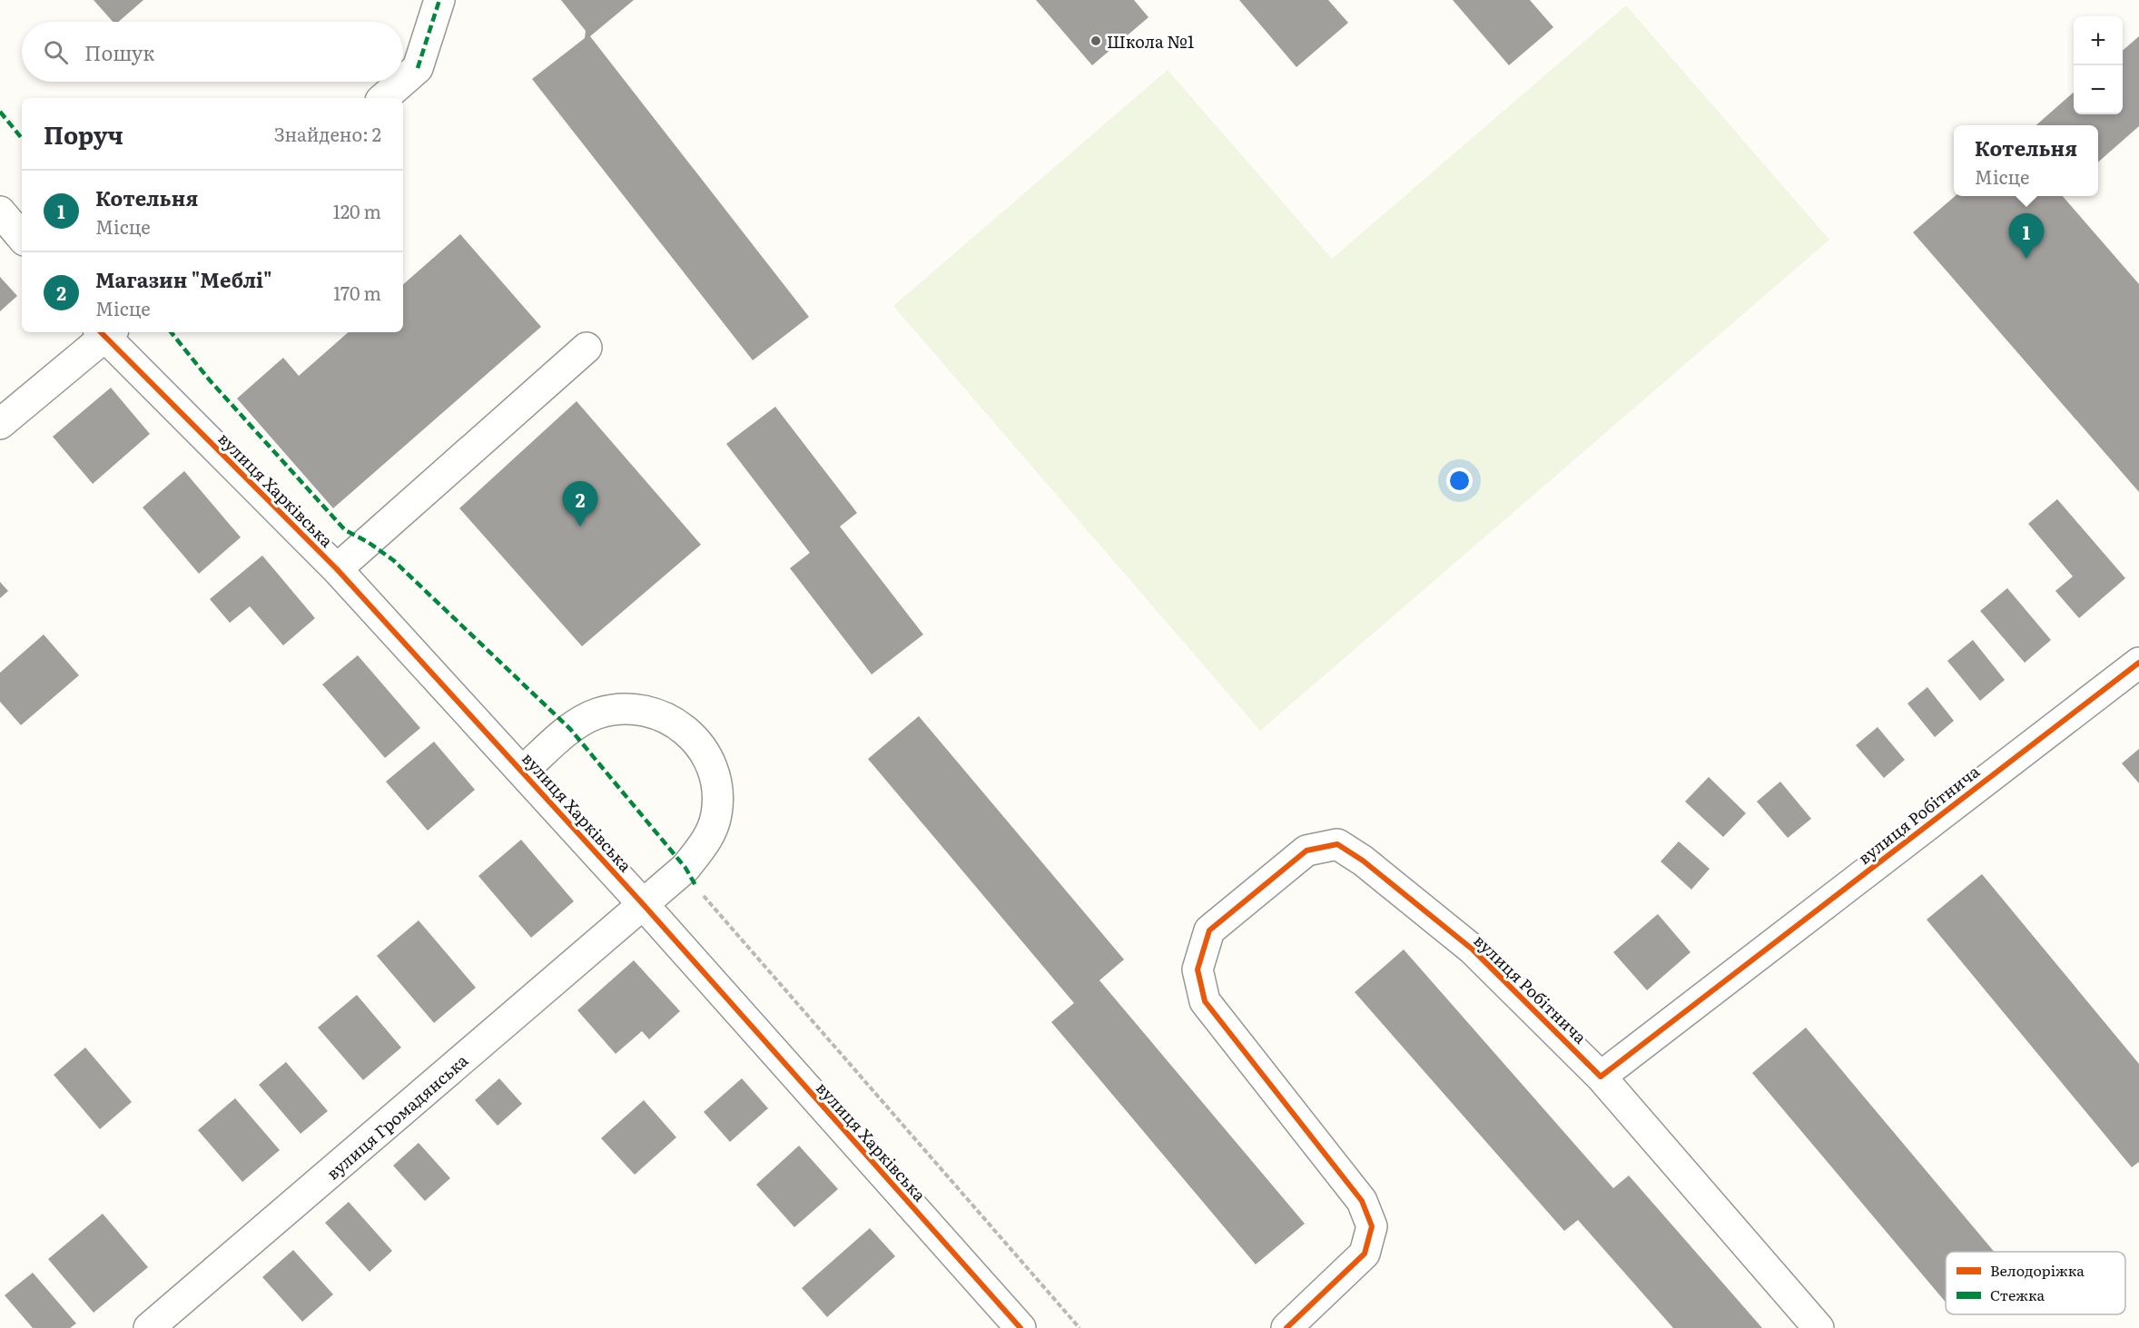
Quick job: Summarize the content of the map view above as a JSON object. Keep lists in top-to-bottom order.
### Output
{
  "streets": {
    "street": ["вулиця Харківська", "вулиця Робітнича", "вулиця Громадянська"]
  },
  "crossings": [
    ["вулиця Харківська", "вулиця Громадянська"]
  ],
  "places": ["Школа №1"],
  "legend": ["Велодоріжка", "Стежка"],
  "page": {
    "map_buttons": ["+", "−"],
    "search": "Пошук",
    "heading": ["Поруч", "Знайдено: 2"],
    "popup": ["Котельня", "Місце"],
    "list": [
      {
        "mark": "1",
        "name": "Котельня",
        "note": "Місце",
        "value": "120 m"
      },
      {
        "mark": "2",
        "name": "Магазин \"Меблі\"",
        "note": "Місце",
        "value": "170 m"
      }
    ],
    "pins": ["1", "2"]
  }
}
